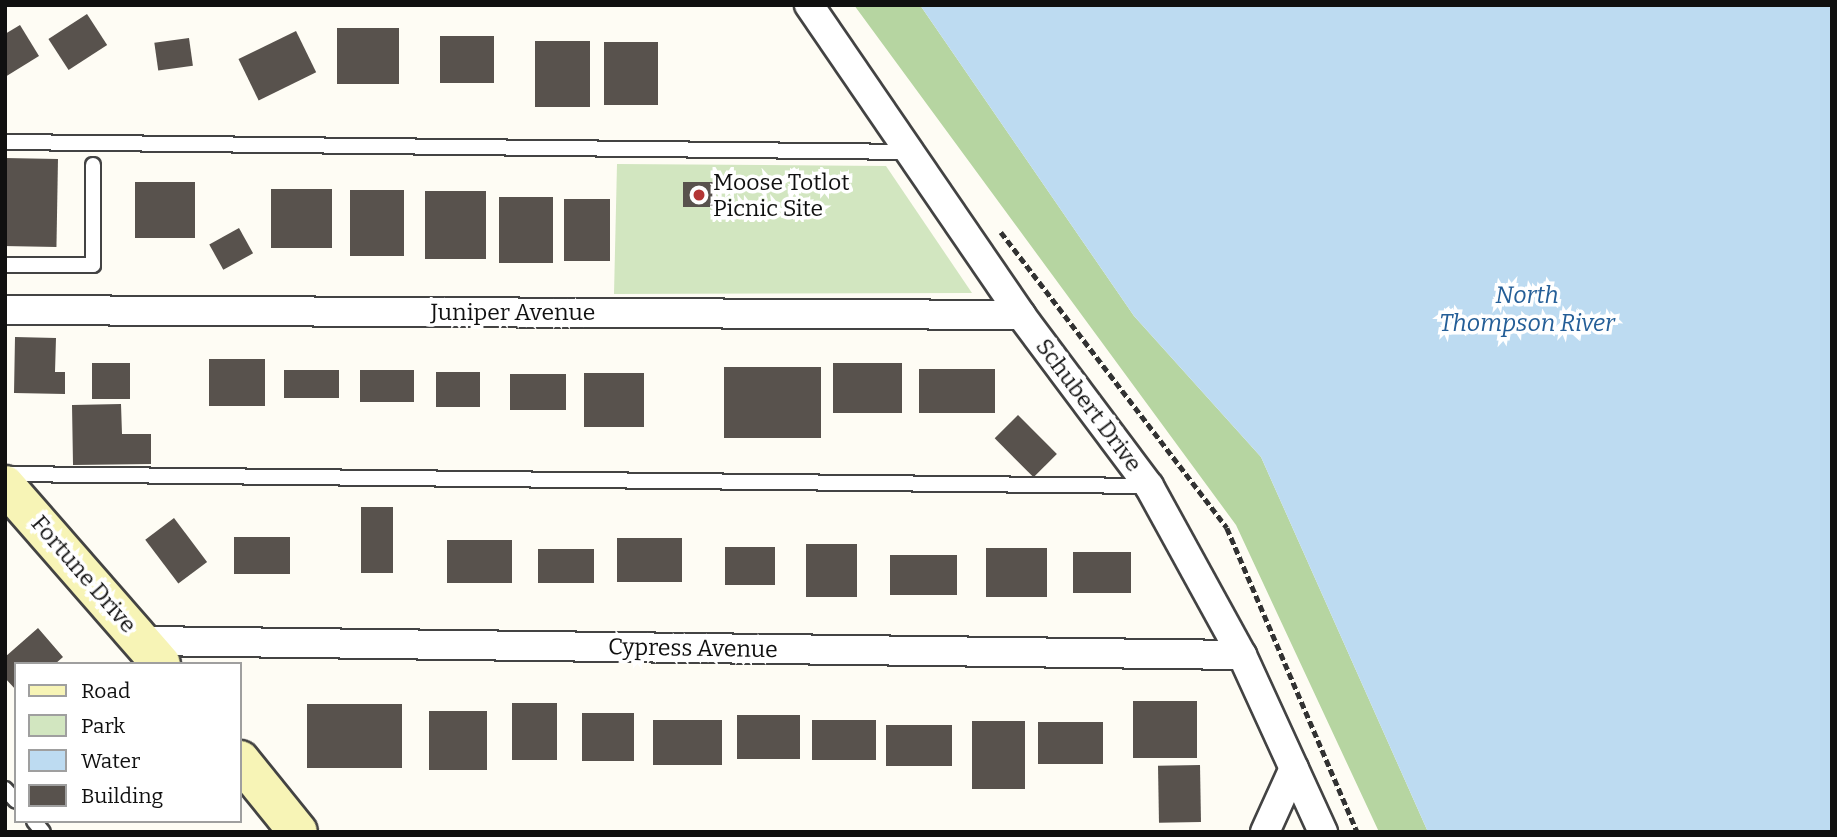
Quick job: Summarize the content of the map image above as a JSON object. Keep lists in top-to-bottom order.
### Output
{
  "streets": {
    "main road": ["Fortune Drive"],
    "street": ["Juniper Avenue", "Schubert Drive", "Cypress Avenue"]
  },
  "crossings": [
    ["Juniper Avenue", "Schubert Drive"],
    ["Schubert Drive", "Cypress Avenue"],
    ["Fortune Drive", "Cypress Avenue"]
  ],
  "water": ["North Thompson River"],
  "places": ["Moose Totlot Picnic Site"],
  "legend": [
    "Road",
    "Park",
    "Water",
    "Building"
  ]
}
